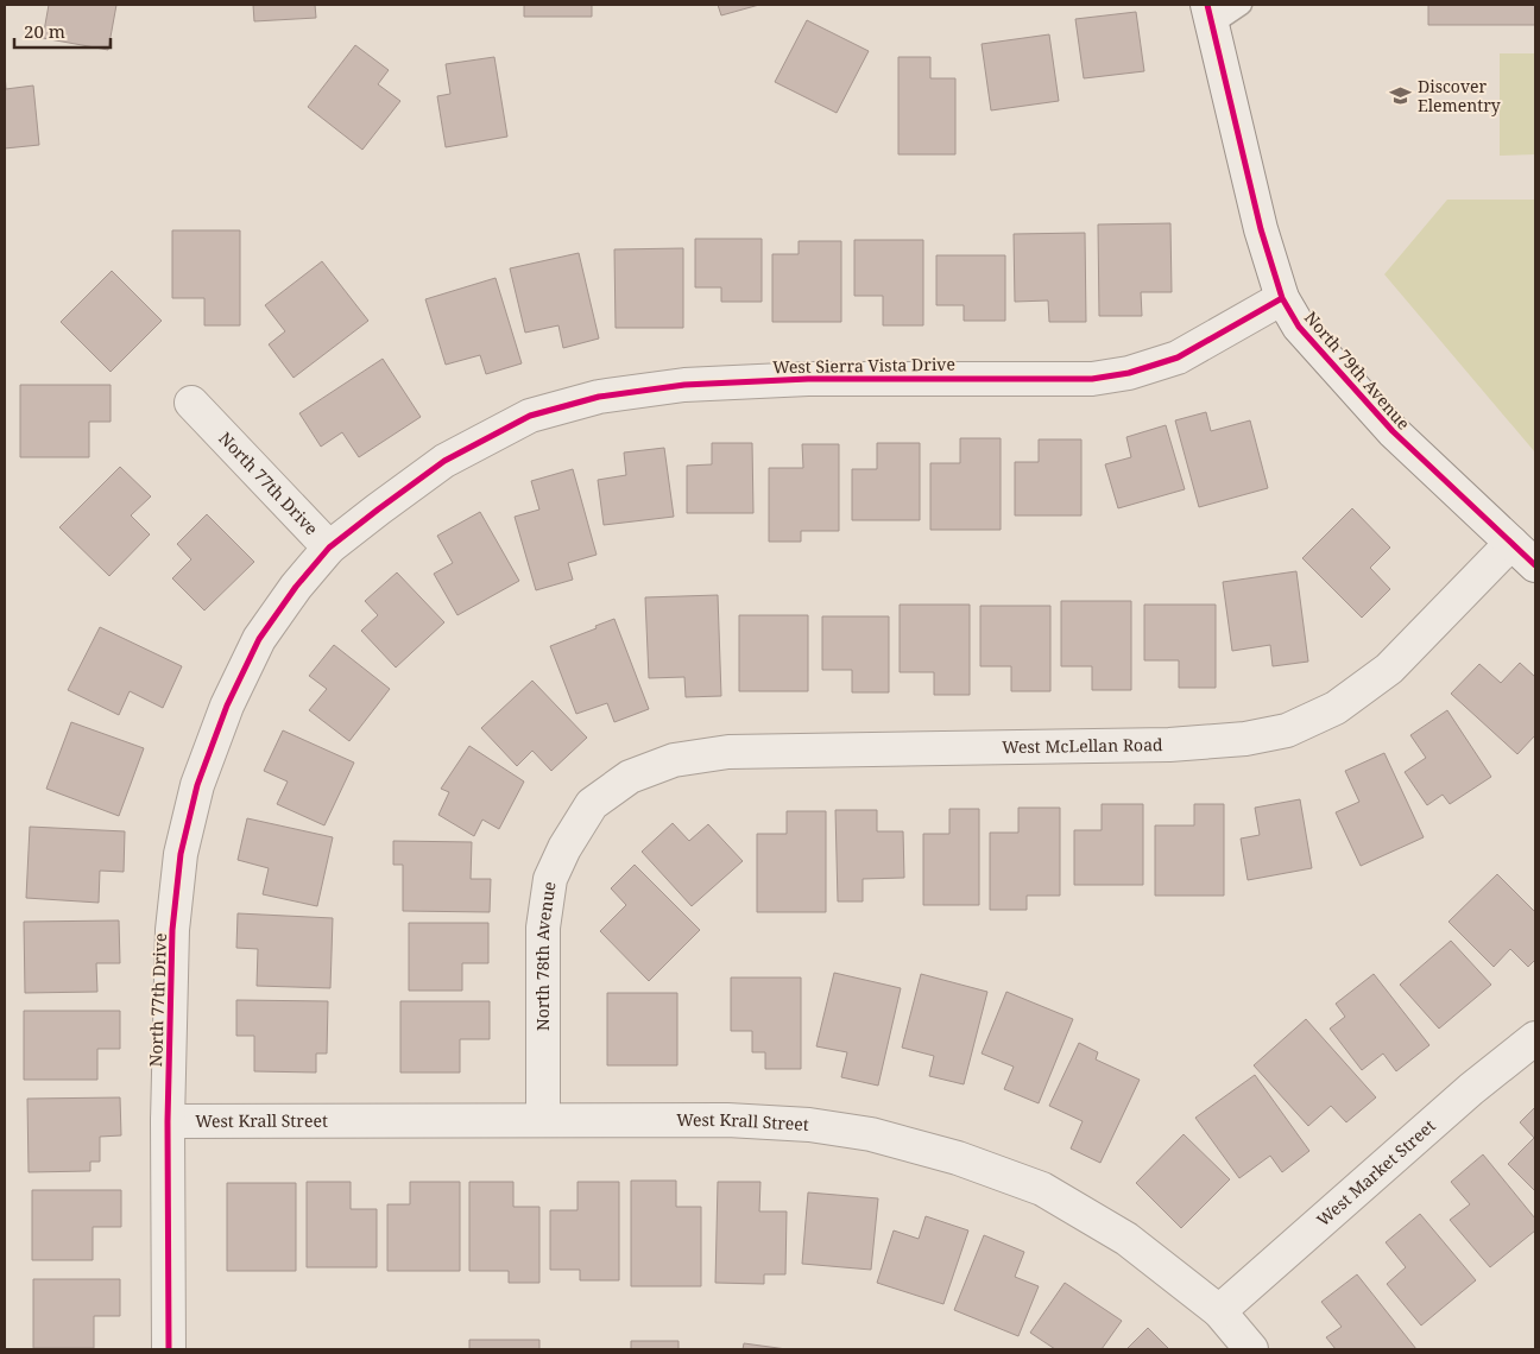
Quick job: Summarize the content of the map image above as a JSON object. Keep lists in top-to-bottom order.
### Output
{
  "streets": {
    "street": [
      "West Sierra Vista Drive",
      "North 79th Avenue",
      "North 77th Drive",
      "West McLellan Road",
      "North 78th Avenue",
      "West Krall Street",
      "West Market Street"
    ]
  },
  "crossings": [
    ["West Sierra Vista Drive", "North 79th Avenue"],
    ["West Sierra Vista Drive", "North 77th Drive"],
    ["North 79th Avenue", "West McLellan Road"],
    ["North 77th Drive", "West Krall Street"],
    ["West McLellan Road", "North 78th Avenue"],
    ["North 78th Avenue", "West Krall Street"],
    ["West Krall Street", "West Market Street"]
  ],
  "places": {
    "school or university": ["Discover Elementry"]
  },
  "scale_bar": "20 m"
}
